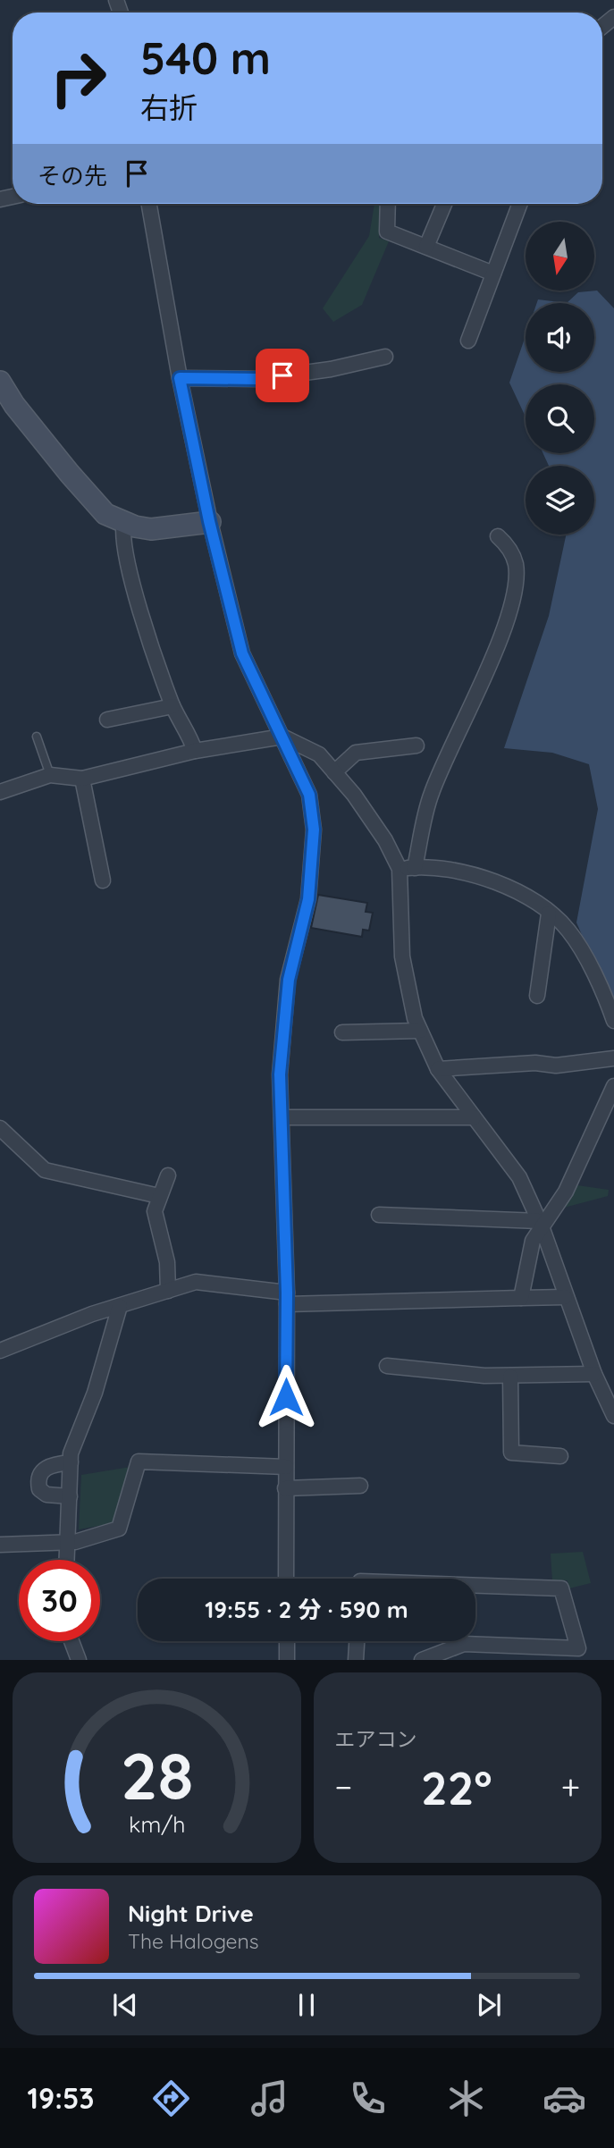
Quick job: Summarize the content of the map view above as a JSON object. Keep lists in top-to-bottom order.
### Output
{
  "north": "bottom",
  "page": {
    "turn": ["540 m", "右折"],
    "then": "その先",
    "limit": "30",
    "trip": "19:55 · 2 分 · 590 m",
    "tile": "エアコン",
    "heat": ["−", "22°", "+"],
    "song": ["Night Drive", "The Halogens"],
    "tabs": "19:53",
    "gauge": ["28", "km/h"]
  }
}
